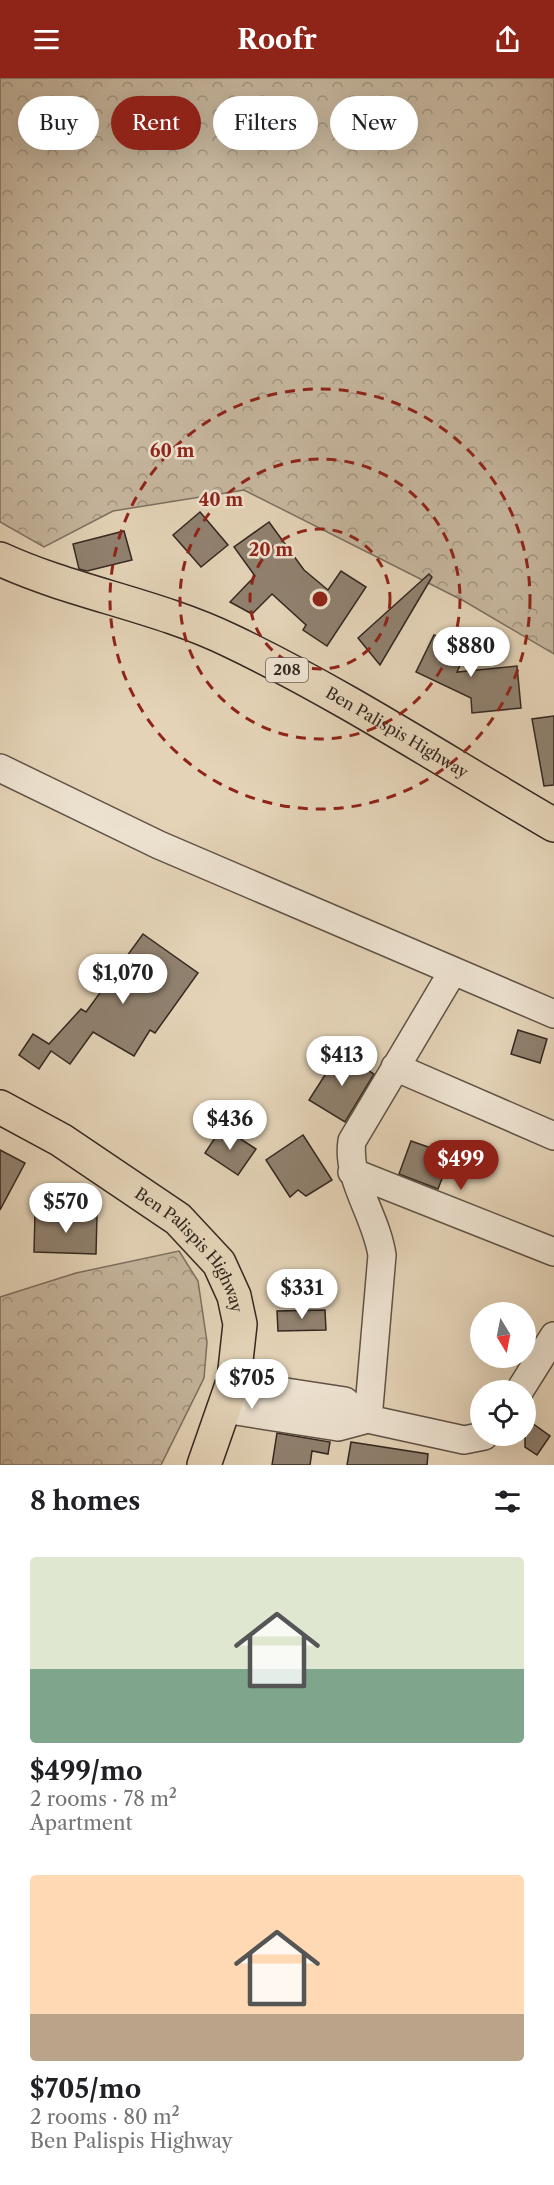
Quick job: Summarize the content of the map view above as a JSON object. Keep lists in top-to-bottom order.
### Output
{
  "streets": {
    "main road": ["208", "Ben Palispis Highway"]
  },
  "north": "bottom",
  "page": {
    "header": "Roofr",
    "chip": [
      "Buy",
      "Rent",
      "Filters",
      "New"
    ],
    "price": [
      "$880",
      "$1,070",
      "$413",
      "$436",
      "$499",
      "$570",
      "$331",
      "$705"
    ],
    "heading": "8 homes",
    "list": [
      {
        "name": "$499/mo",
        "note": "2 rooms · 78 m² · Apartment"
      },
      {
        "name": "$705/mo",
        "note": "2 rooms · 80 m² · Ben Palispis Highway"
      }
    ]
  },
  "rings": ["60 m", "40 m", "20 m"]
}
